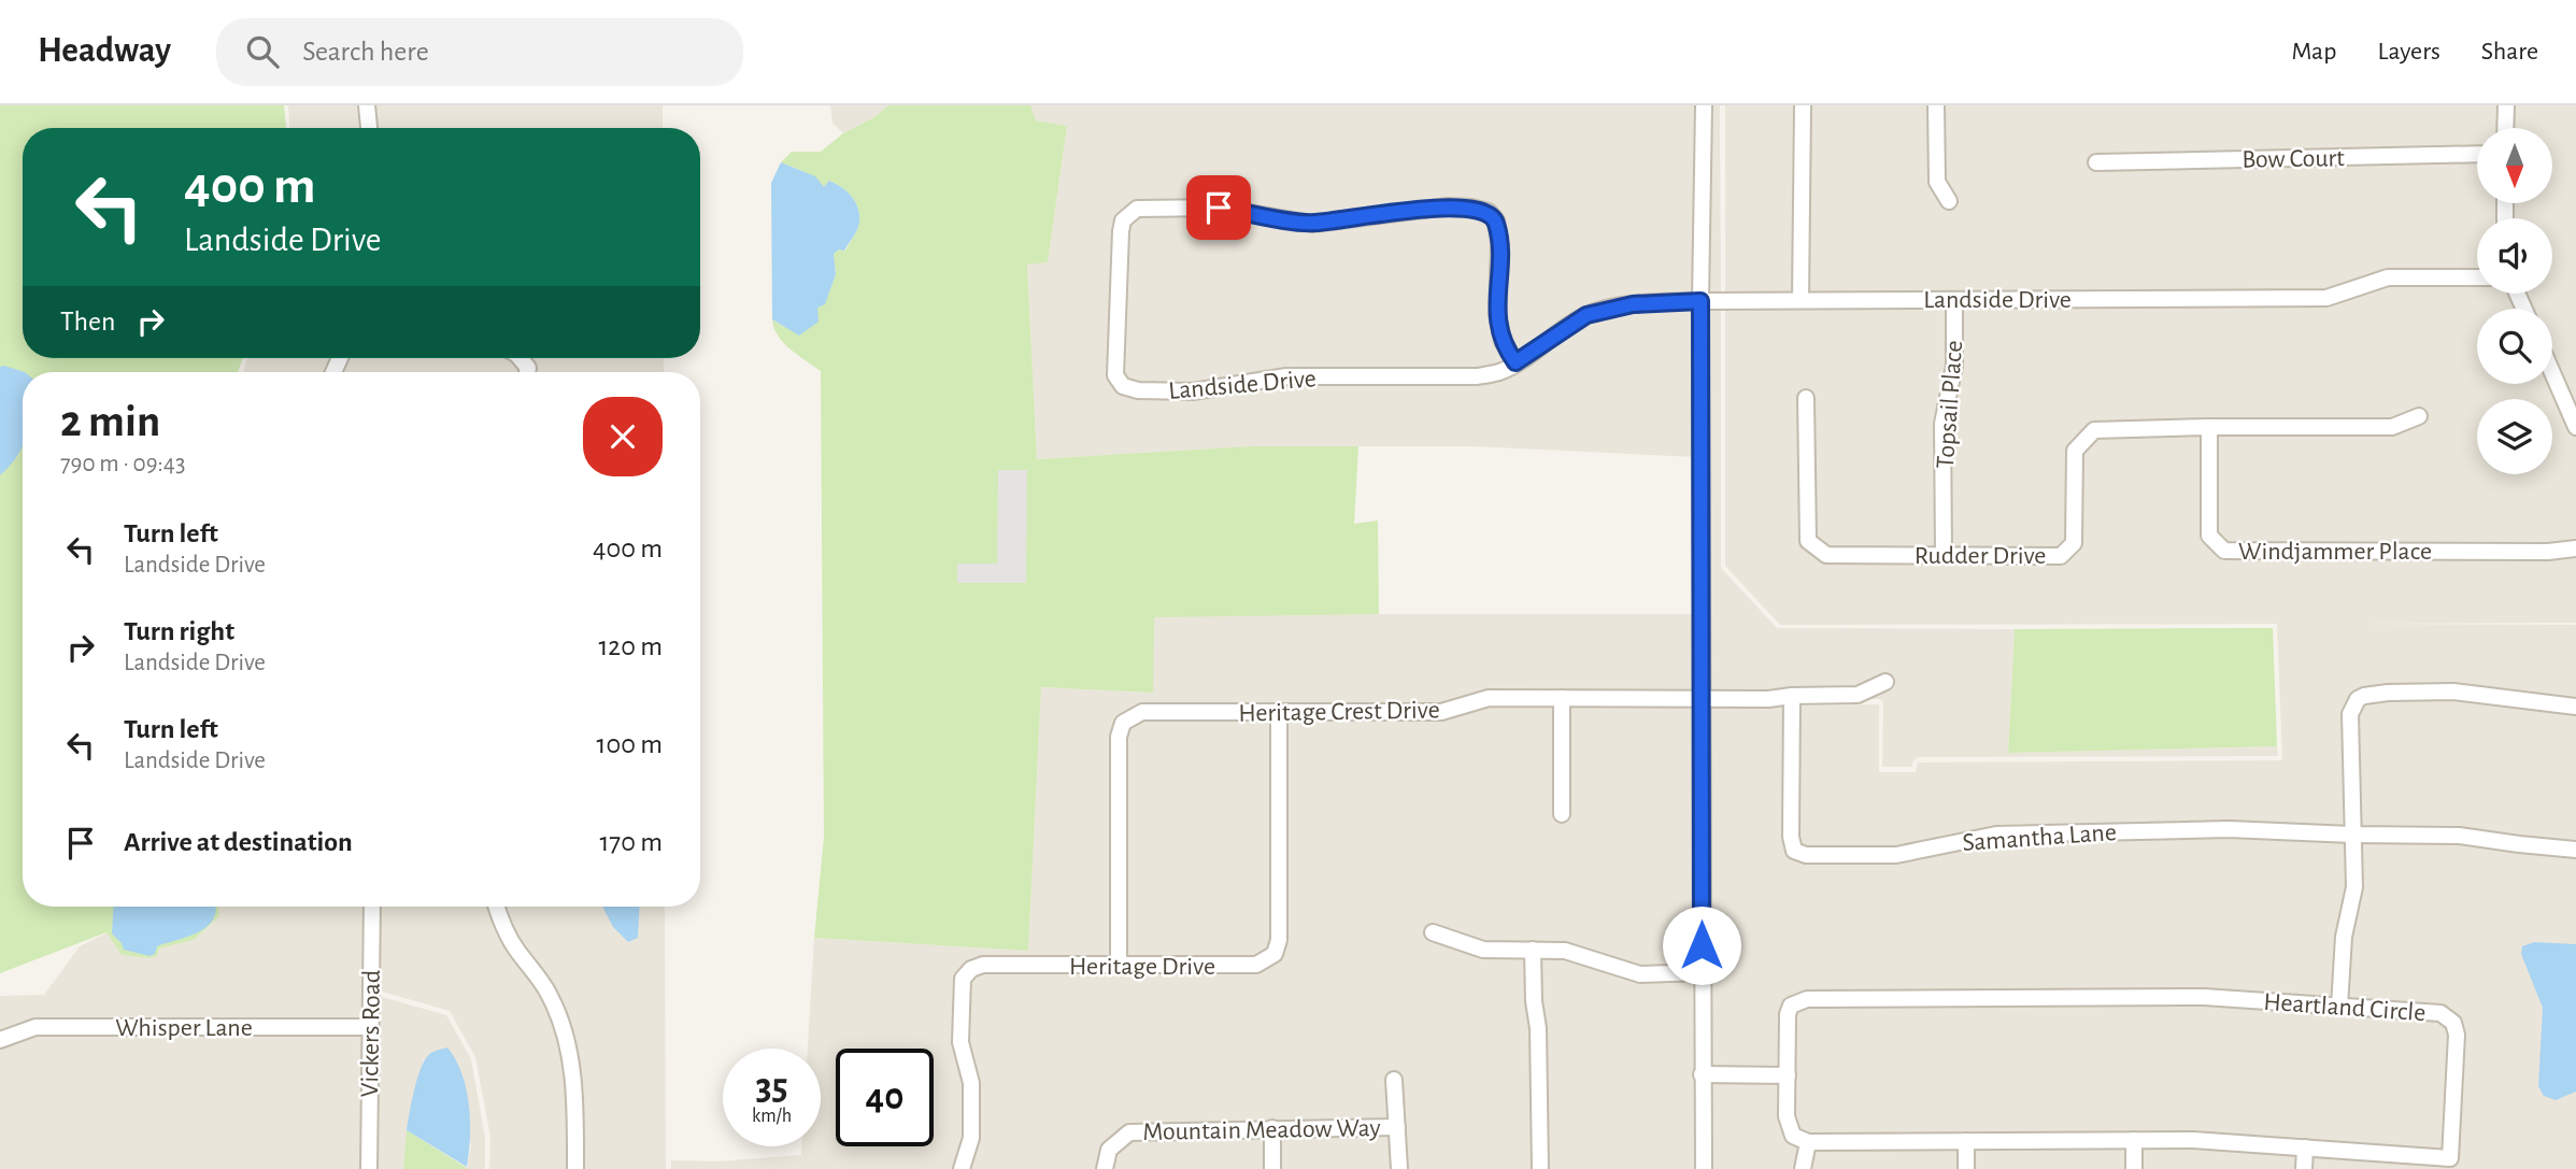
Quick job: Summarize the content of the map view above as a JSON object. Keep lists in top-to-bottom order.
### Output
{
  "streets": {
    "street": [
      "Bow Court",
      "Landside Drive",
      "Topsail Place",
      "Windjammer Place",
      "Rudder Drive",
      "Heritage Crest Drive",
      "Samantha Lane",
      "Heritage Drive",
      "Heartland Circle",
      "Whisper Lane",
      "Vickers Road",
      "Mountain Meadow Way"
    ]
  },
  "crossings": [
    ["Landside Drive", "Topsail Place"],
    ["Topsail Place", "Rudder Drive"],
    ["Windjammer Place", "Rudder Drive"],
    ["Heritage Crest Drive", "Samantha Lane"],
    ["Heritage Crest Drive", "Heritage Drive"],
    ["Whisper Lane", "Vickers Road"]
  ],
  "north": "bottom",
  "page": {
    "header": "Headway",
    "search": "Search here",
    "nav": ["Map", "Layers", "Share"],
    "turn": ["400 m", "Landside Drive"],
    "then": "Then",
    "heading": ["2 min", "790 m · 09:43"],
    "list": [
      {
        "name": "Turn left",
        "note": "Landside Drive",
        "value": "400 m"
      },
      {
        "name": "Turn right",
        "note": "Landside Drive",
        "value": "120 m"
      },
      {
        "name": "Turn left",
        "note": "Landside Drive",
        "value": "100 m"
      },
      {
        "name": "Arrive at destination",
        "value": "170 m"
      }
    ],
    "speed": "35 km/h",
    "limit": "40"
  }
}
